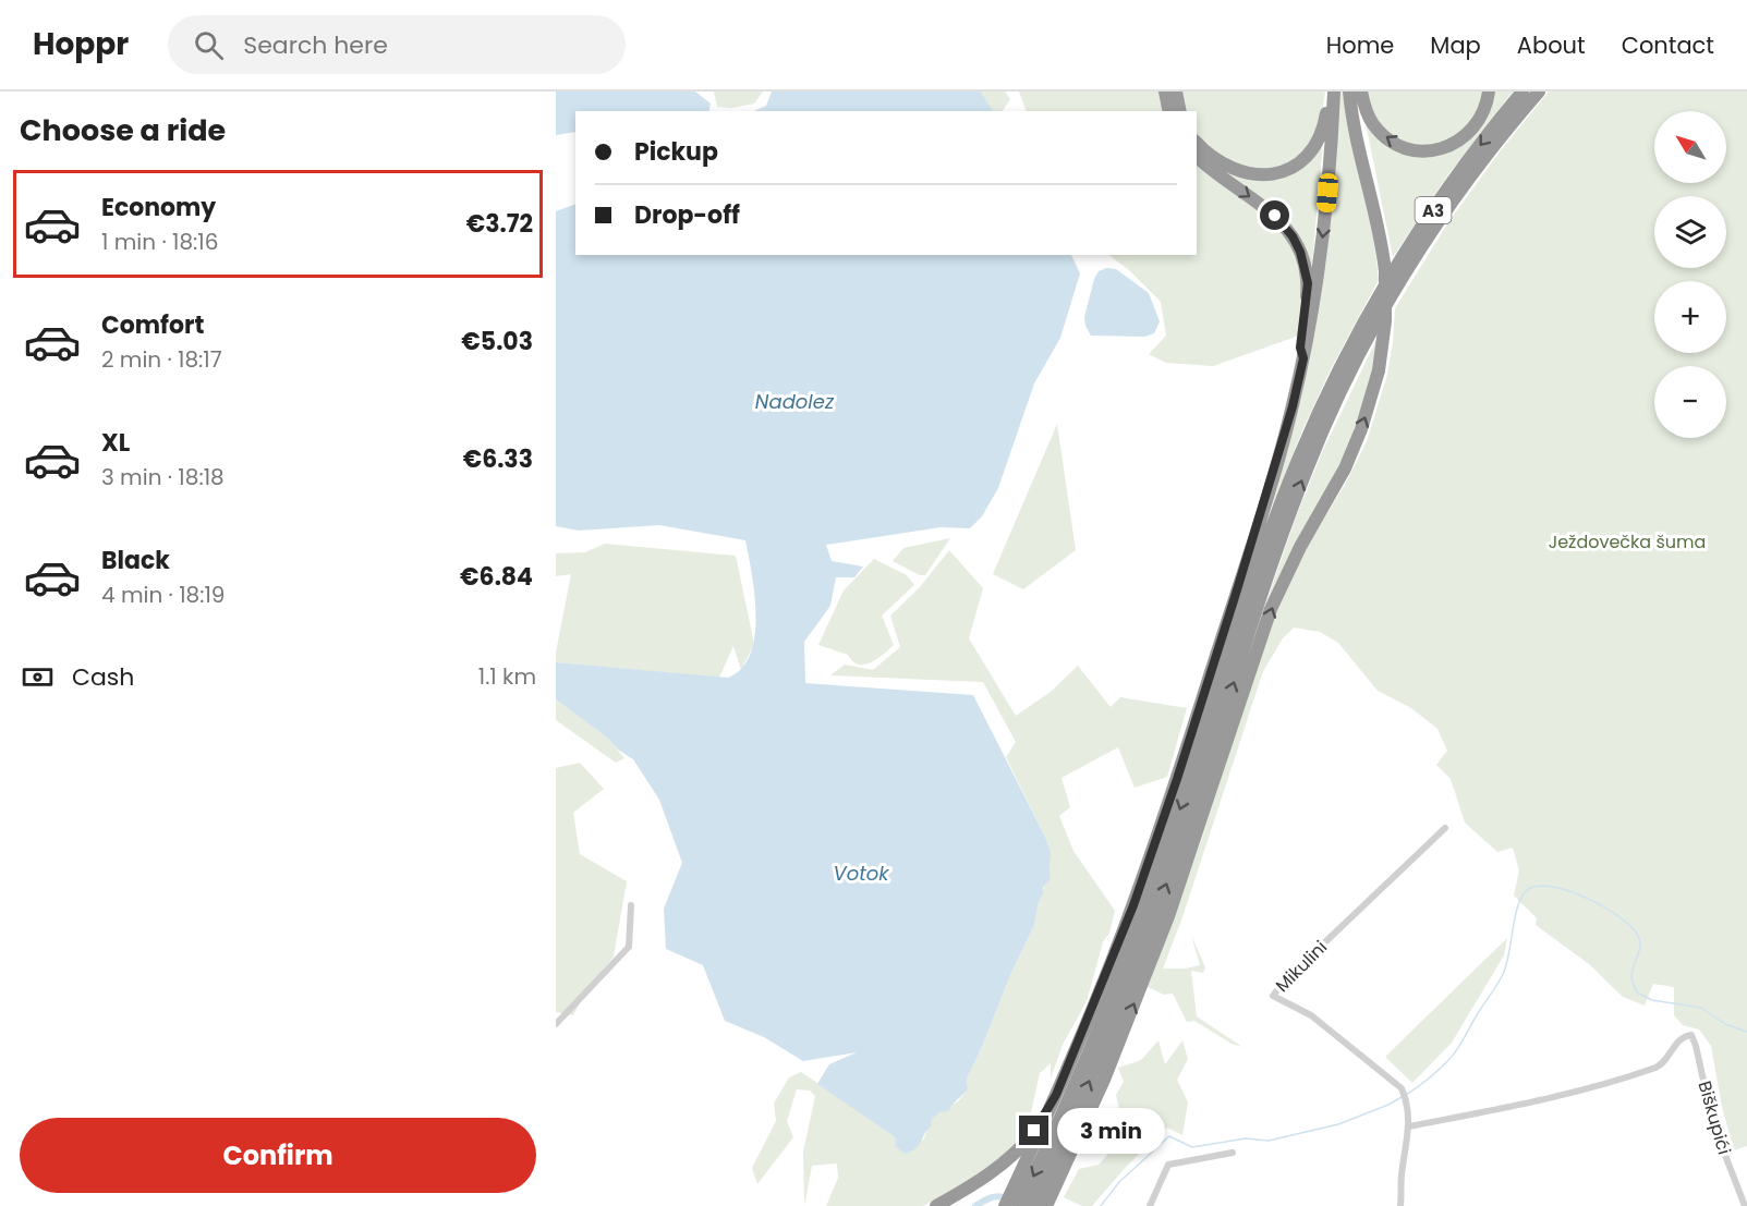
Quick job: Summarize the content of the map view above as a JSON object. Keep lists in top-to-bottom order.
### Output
{
  "streets": {
    "highway": ["A3"],
    "street": ["Mikulini", "Biškupići"]
  },
  "crossings": [
    ["Mikulini", "Biškupići"]
  ],
  "water": ["Nadolez", "Votok"],
  "parks": ["Ježdovečka šuma"],
  "north": "top left",
  "page": {
    "header": "Hoppr",
    "search": "Search here",
    "nav": [
      "Home",
      "Map",
      "About",
      "Contact"
    ],
    "heading": "Choose a ride",
    "map_buttons": ["+", "−"],
    "banner": ["Pickup", "Drop-off"],
    "list": [
      {
        "name": "Economy",
        "note": "1 min · 18:16",
        "value": "€3.72"
      },
      {
        "name": "Comfort",
        "note": "2 min · 18:17",
        "value": "€5.03"
      },
      {
        "name": "XL",
        "note": "3 min · 18:18",
        "value": "€6.33"
      },
      {
        "name": "Black",
        "note": "4 min · 18:19",
        "value": "€6.84"
      }
    ],
    "pay": ["Cash", "1.1 km"],
    "buttons": "Confirm",
    "bubble": "3 min"
  }
}
